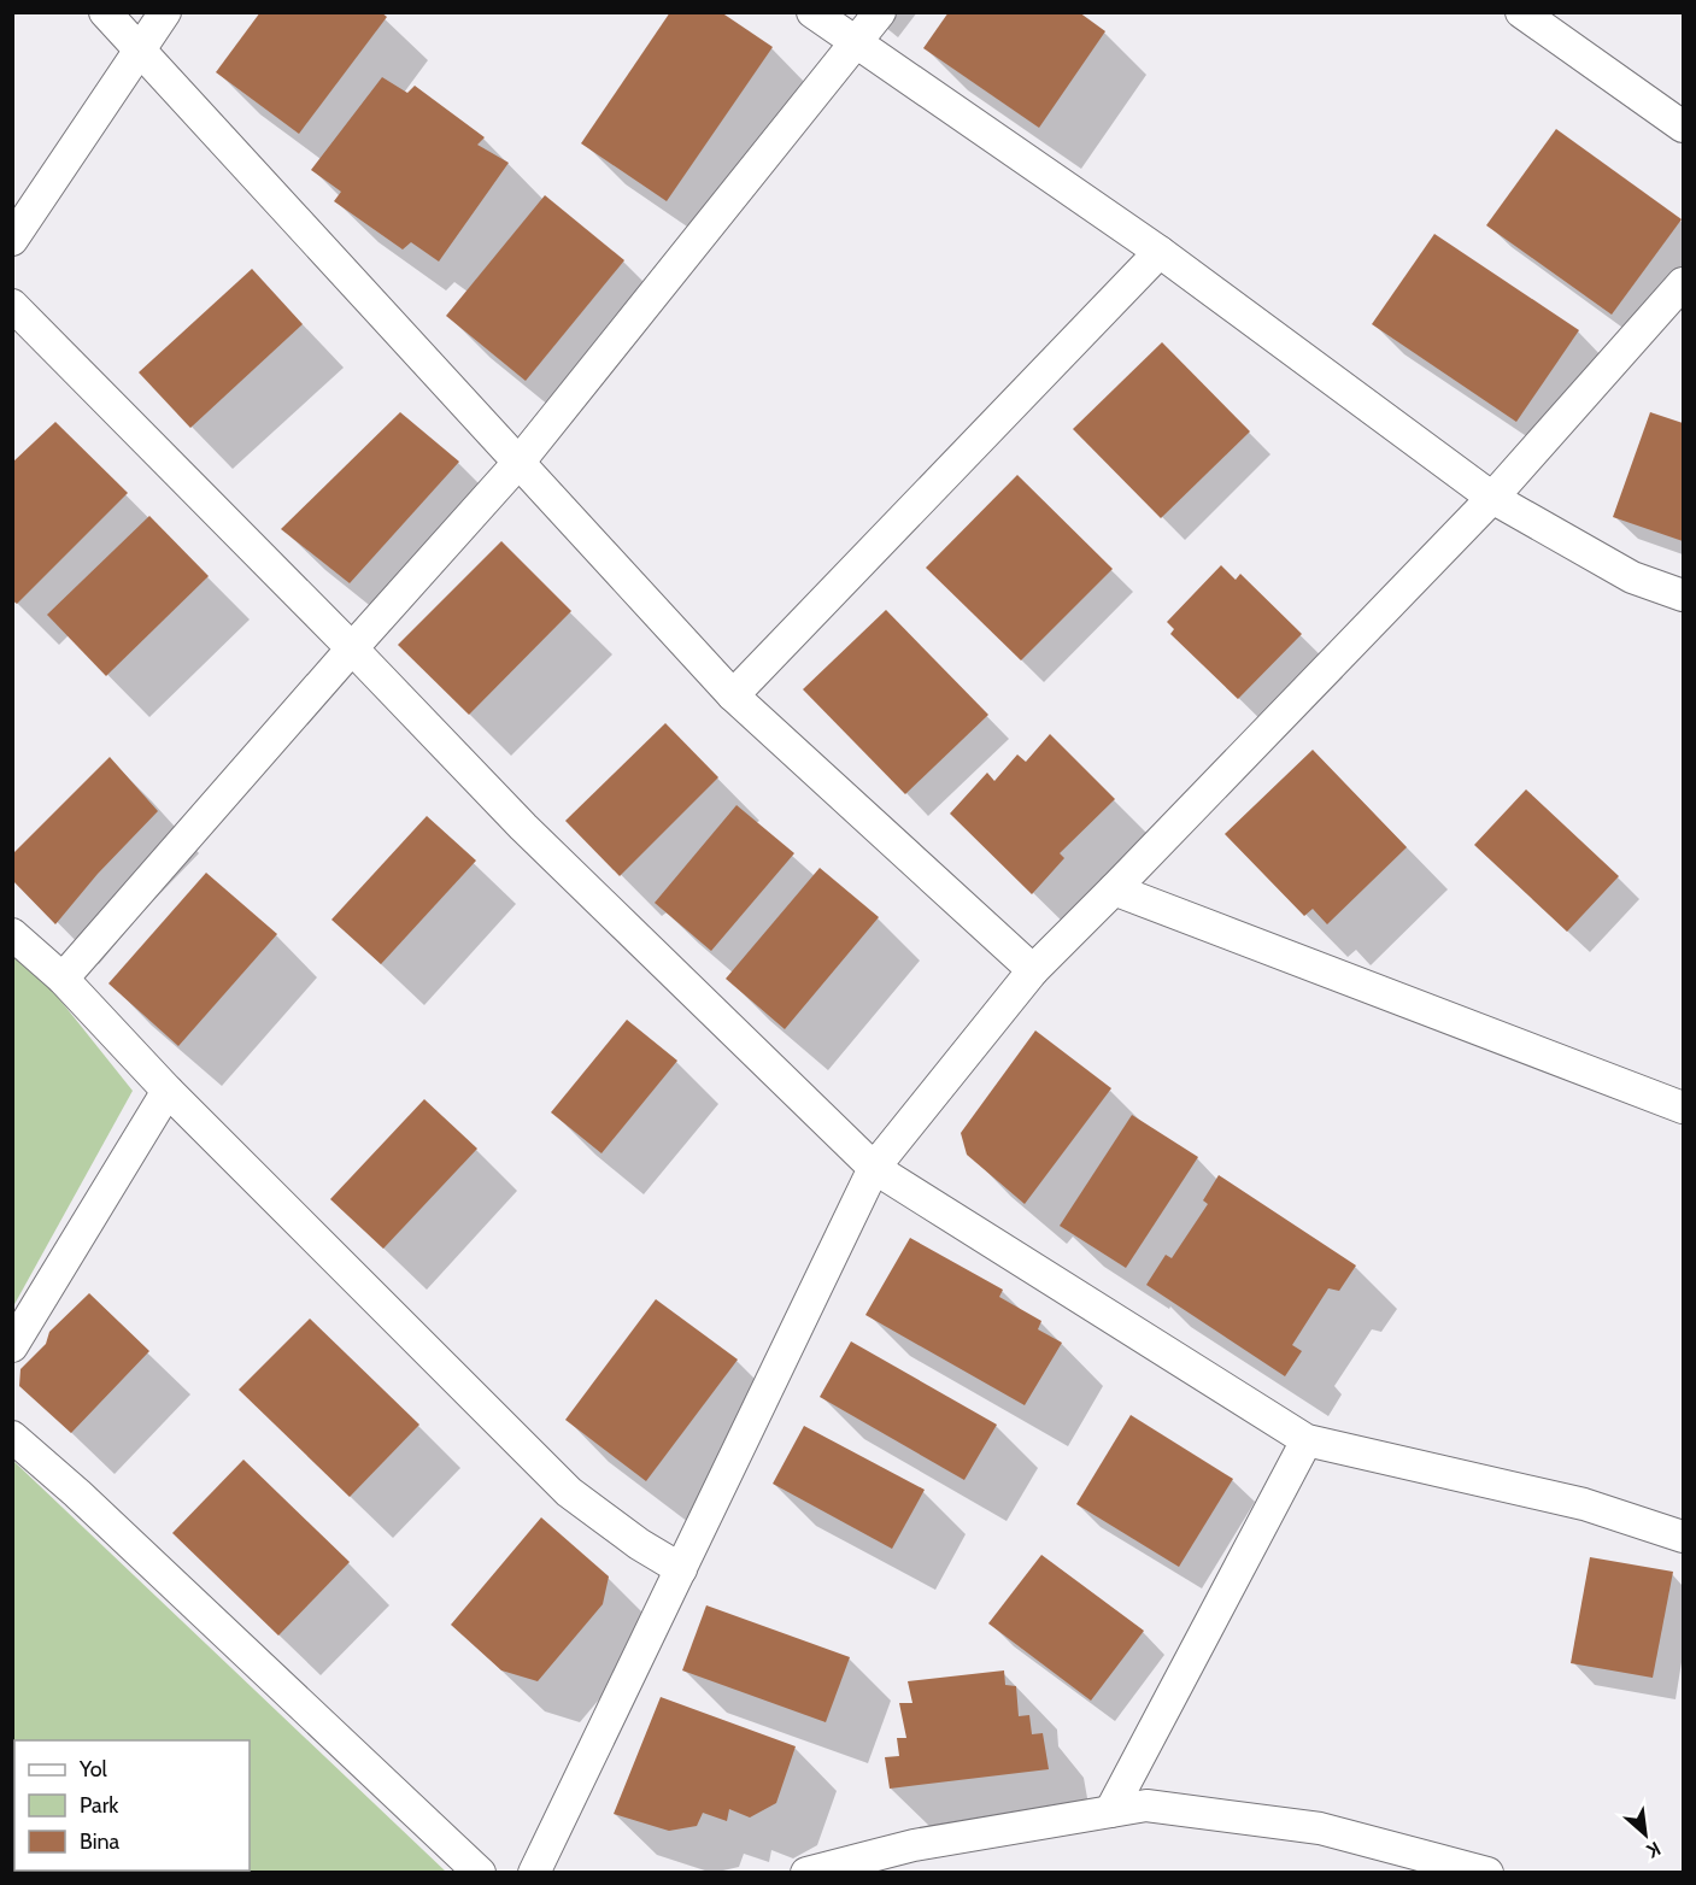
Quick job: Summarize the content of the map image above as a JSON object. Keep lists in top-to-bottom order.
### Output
{
  "legend": ["Yol", "Park", "Bina"],
  "north": "bottom right"
}
